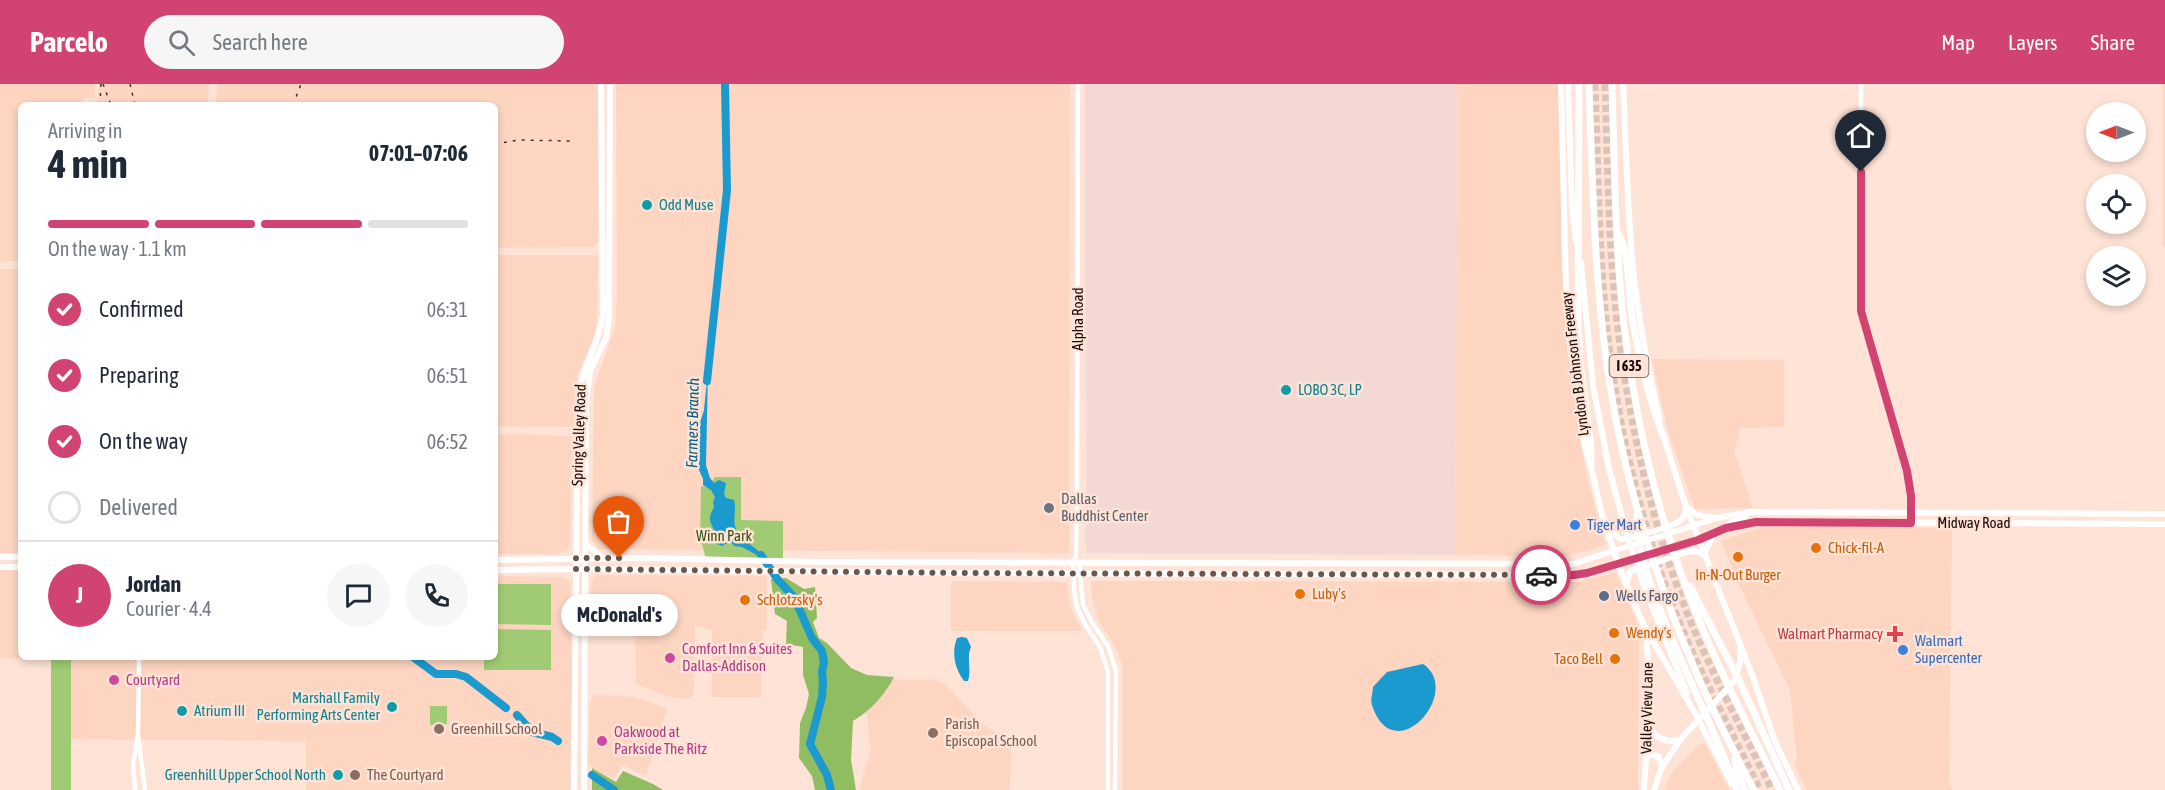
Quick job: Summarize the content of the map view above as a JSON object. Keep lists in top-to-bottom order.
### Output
{
  "streets": {
    "highway": ["Lyndon B Johnson Freeway", "I 635"],
    "main road": ["Spring Valley Road", "Midway Road", "Valley View Lane"],
    "street": ["Alpha Road"]
  },
  "crossings": [
    ["Alpha Road", "Midway Road"],
    ["Lyndon B Johnson Freeway", "Midway Road"],
    ["Lyndon B Johnson Freeway", "Valley View Lane"],
    ["Spring Valley Road", "Midway Road"]
  ],
  "water": ["Farmers Branch"],
  "parks": ["Winn Park"],
  "places": {
    "other": [
      "Odd Muse",
      "LOBO 3C, LP",
      "Dallas Buddhist Center",
      "Tiger Mart",
      "Chick-fil-A",
      "In-N-Out Burger",
      "McDonald's",
      "Luby's",
      "Wells Fargo",
      "Schlotzsky's",
      "Wendy's",
      "Walmart Supercenter",
      "Comfort Inn & Suites Dallas-Addison",
      "Taco Bell",
      "Courtyard",
      "Marshall Family Performing Arts Center",
      "Atrium III",
      "Greenhill School",
      "Parish Episcopal School",
      "Oakwood at Parkside The Ritz",
      "Greenhill Upper School North",
      "The Courtyard"
    ],
    "health": ["Walmart Pharmacy"]
  },
  "north": "left",
  "page": {
    "header": "Parcelo",
    "search": "Search here",
    "nav": ["Map", "Layers", "Share"],
    "heading": ["4 min", "Arriving in", "07:01–07:06"],
    "panel": ["Jordan", "Courier · 4.4"],
    "bar": "On the way · 1.1 km",
    "list": [
      ["Confirmed", "06:31"],
      ["Preparing", "06:51"],
      ["On the way", "06:52"],
      "Delivered"
    ],
    "round": "J",
    "bubble": "McDonald's"
  }
}
